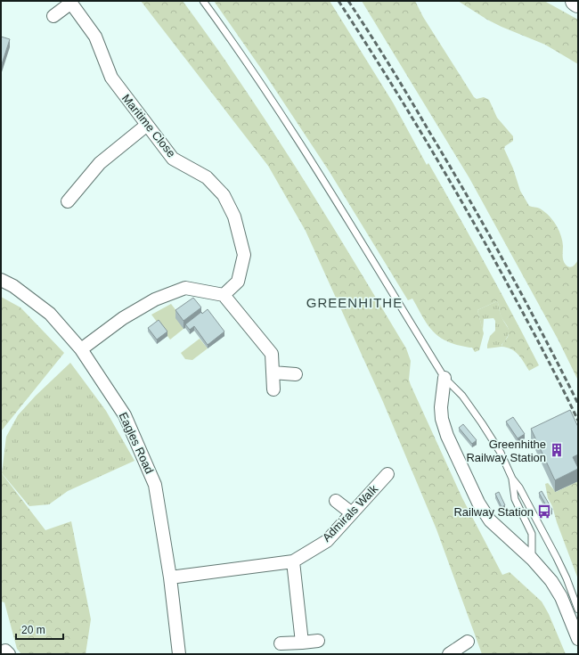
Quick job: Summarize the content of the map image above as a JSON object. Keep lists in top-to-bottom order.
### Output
{
  "streets": {
    "street": ["Maritime Close", "Eagles Road", "Admirals Walk"]
  },
  "crossings": [
    ["Eagles Road", "Admirals Walk"]
  ],
  "districts": ["GREENHITHE"],
  "places": {
    "building": ["Greenhithe Railway Station"],
    "bus stop": ["Railway Station"]
  },
  "scale_bar": "20 m"
}
